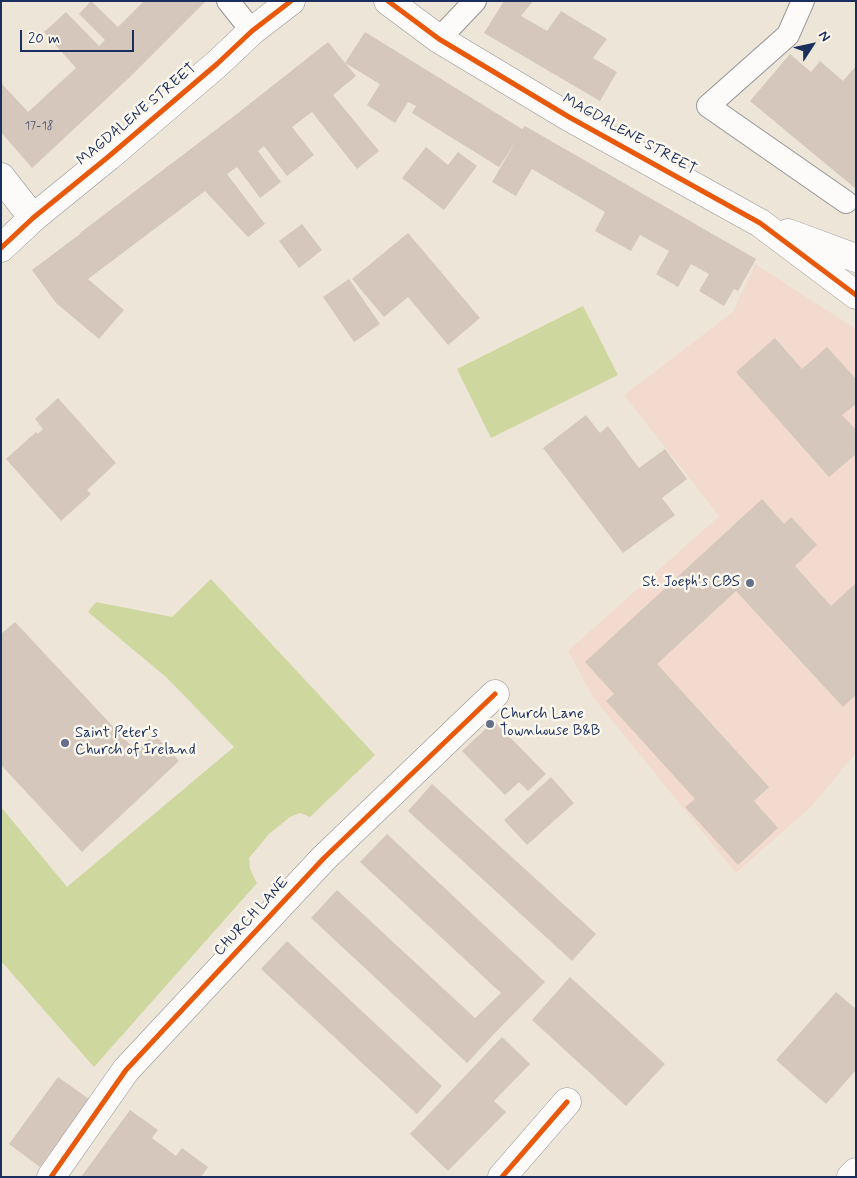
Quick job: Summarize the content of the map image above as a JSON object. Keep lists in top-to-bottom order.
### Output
{
  "streets": {
    "street": ["MAGDALENE STREET", "CHURCH LANE"]
  },
  "places": ["St. Joeph's CBS", "Church Lane Townhouse B&B", "Saint Peter's Church of Ireland"],
  "house_numbers": ["17-18"],
  "scale_bar": "20 m",
  "north": "top right"
}
